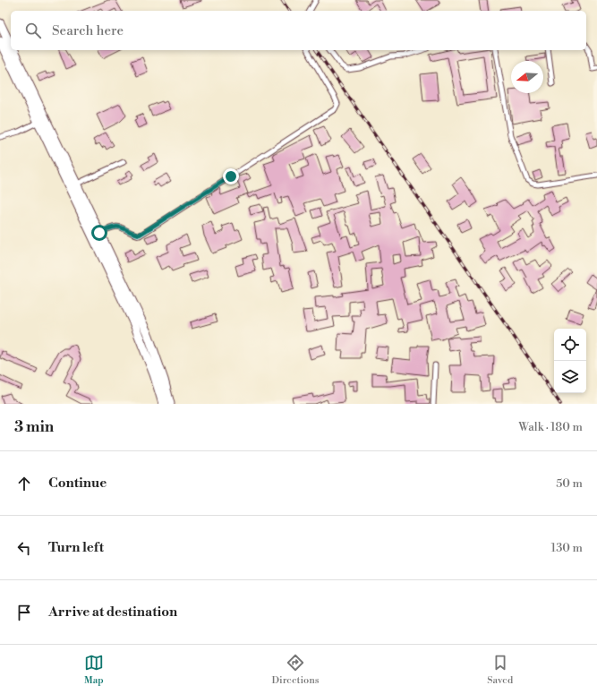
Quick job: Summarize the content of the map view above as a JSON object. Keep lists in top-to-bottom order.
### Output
{
  "north": "left",
  "page": {
    "search": "Search here",
    "heading": ["3 min", "Walk · 180 m"],
    "list": [
      ["Continue", "50 m"],
      ["Turn left", "130 m"],
      "Arrive at destination"
    ],
    "nav": ["Map", "Directions", "Saved"]
  }
}
